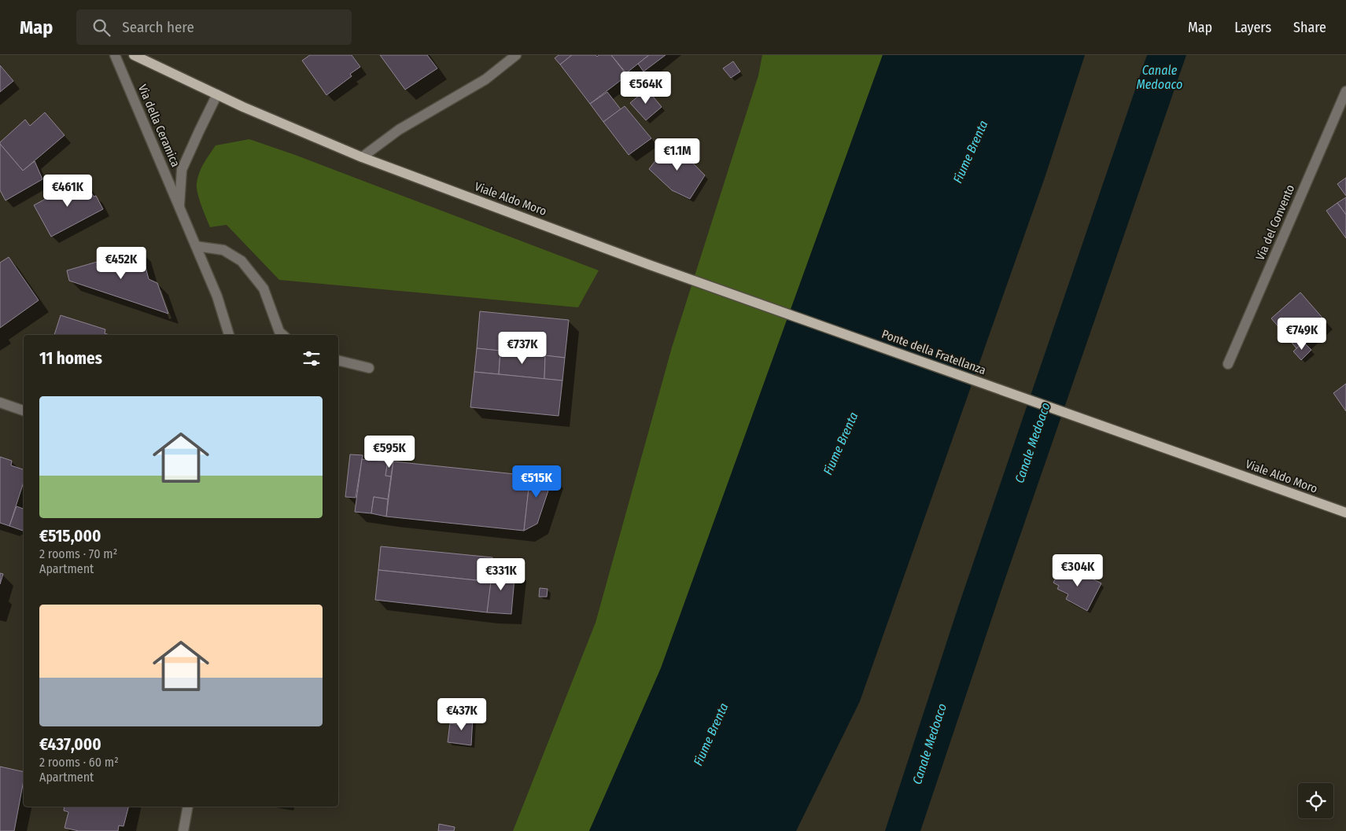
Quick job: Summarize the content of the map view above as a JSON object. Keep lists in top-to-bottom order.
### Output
{
  "streets": {
    "main road": ["Viale Aldo Moro", "Ponte della Fratellanza"],
    "street": ["Via della Ceramica", "Via del Convento"]
  },
  "crossings": [
    ["Via della Ceramica", "Viale Aldo Moro"],
    ["Viale Aldo Moro", "Ponte della Fratellanza"]
  ],
  "water": ["Canale Medoaco", "Fiume Brenta"],
  "page": {
    "header": "Map",
    "search": "Search here",
    "nav": ["Map", "Layers", "Share"],
    "price": [
      "€564K",
      "€1.1M",
      "€461K",
      "€452K",
      "€749K",
      "€737K",
      "€595K",
      "€515K",
      "€304K",
      "€331K",
      "€437K"
    ],
    "heading": "11 homes",
    "list": [
      {
        "name": "€515,000",
        "note": "2 rooms · 70 m² · Apartment"
      },
      {
        "name": "€437,000",
        "note": "2 rooms · 60 m² · Apartment"
      }
    ]
  }
}
